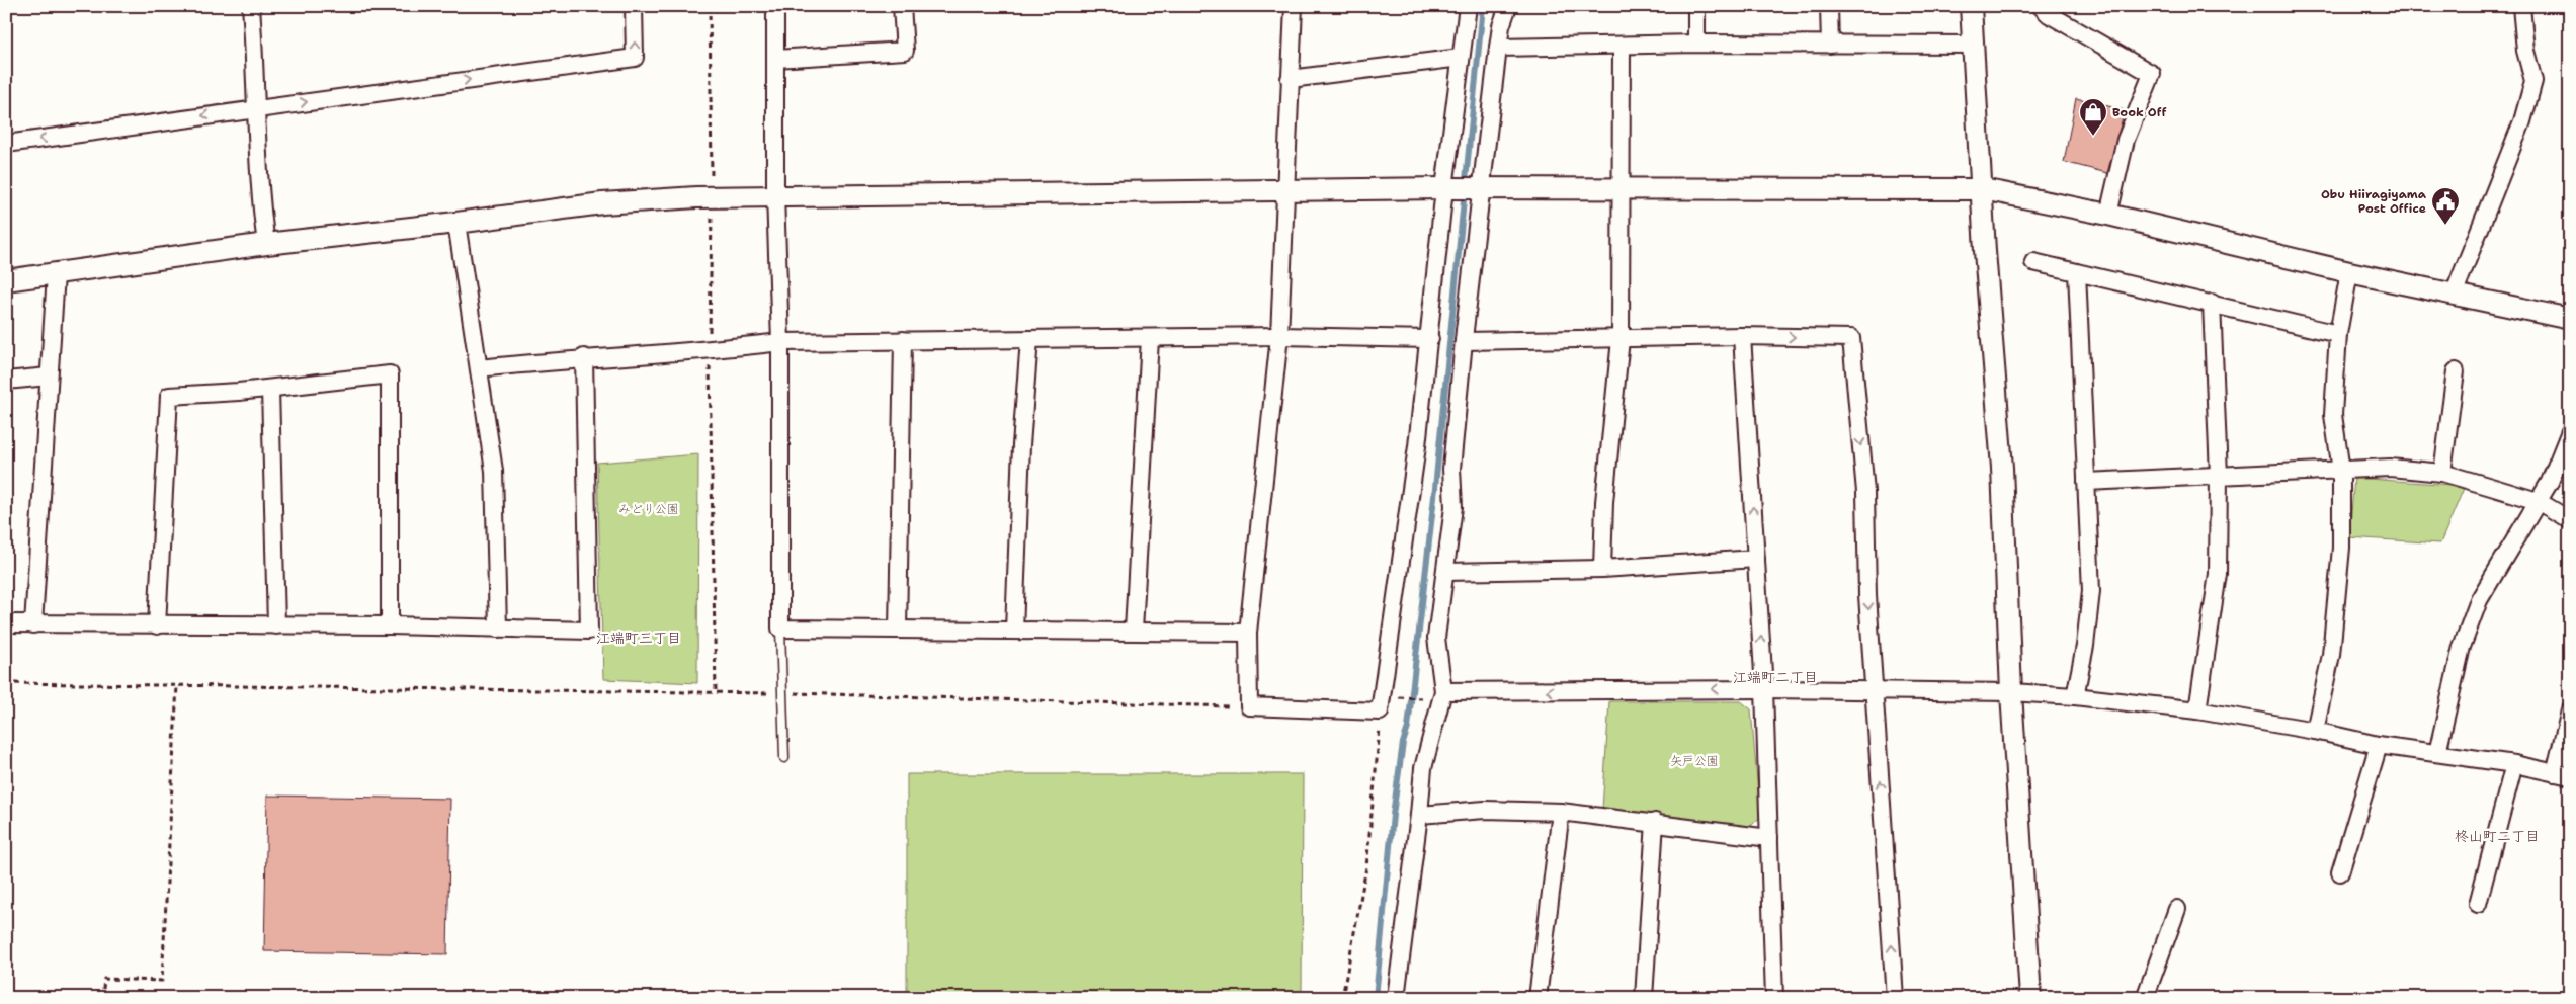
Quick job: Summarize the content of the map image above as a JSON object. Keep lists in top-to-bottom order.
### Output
{
  "districts": ["江端町三丁目", "江端町二丁目", "柊山町二丁目"],
  "parks": ["みどり公園", "矢戸公園"],
  "places": {
    "shop": ["Book Off"],
    "public building": ["Obu Hiiragiyama Post Office"]
  }
}
